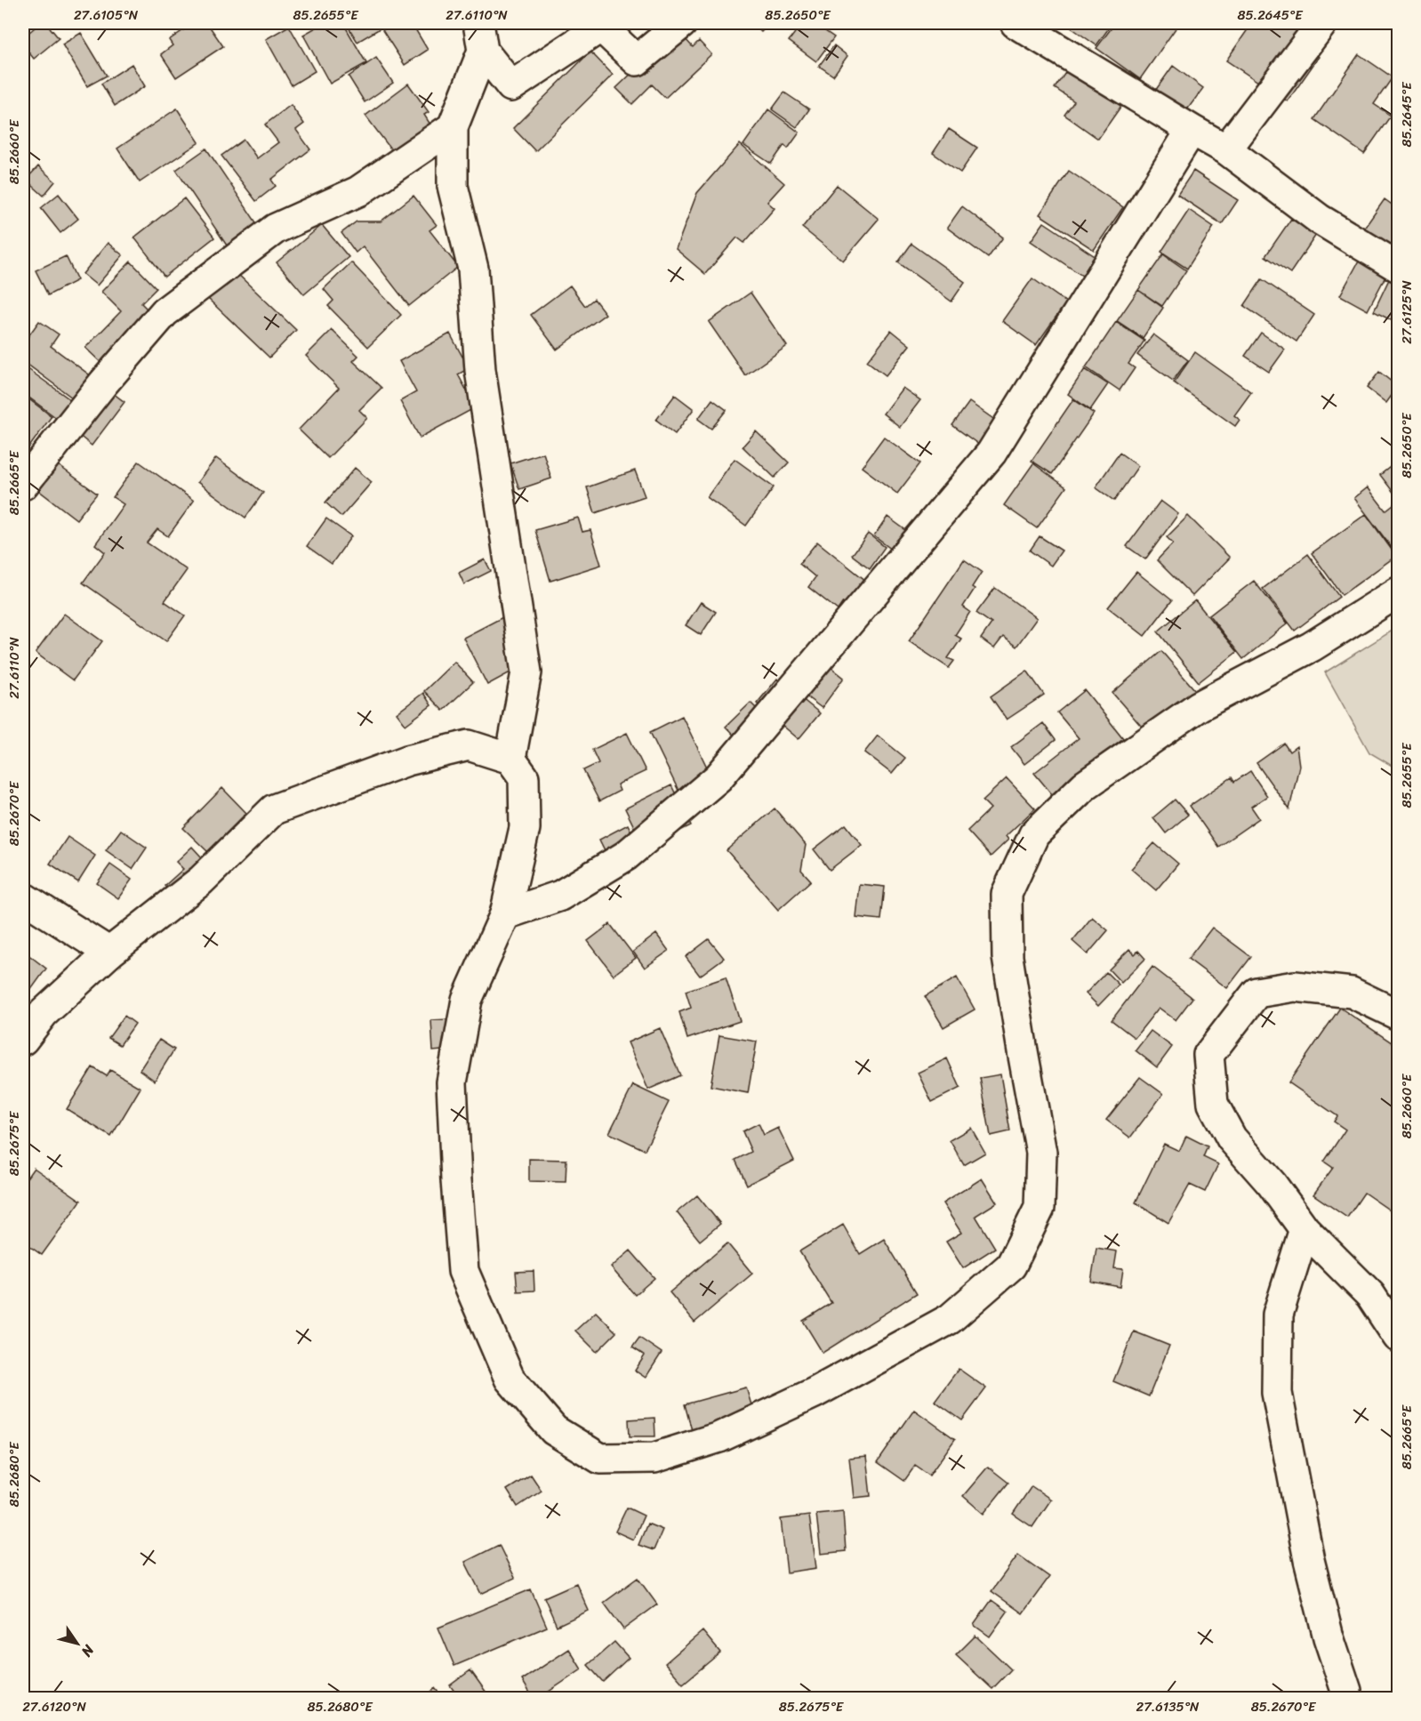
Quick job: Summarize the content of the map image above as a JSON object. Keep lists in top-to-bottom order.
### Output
{
  "north": "bottom right",
  "coordinates": [
    "27.6105°N",
    "85.2655°E",
    "27.6110°N",
    "85.2650°E",
    "85.2645°E",
    "85.2660°E",
    "27.6125°N",
    "85.2665°E",
    "85.2670°E",
    "85.2675°E",
    "85.2680°E",
    "27.6120°N",
    "27.6135°N"
  ]
}
